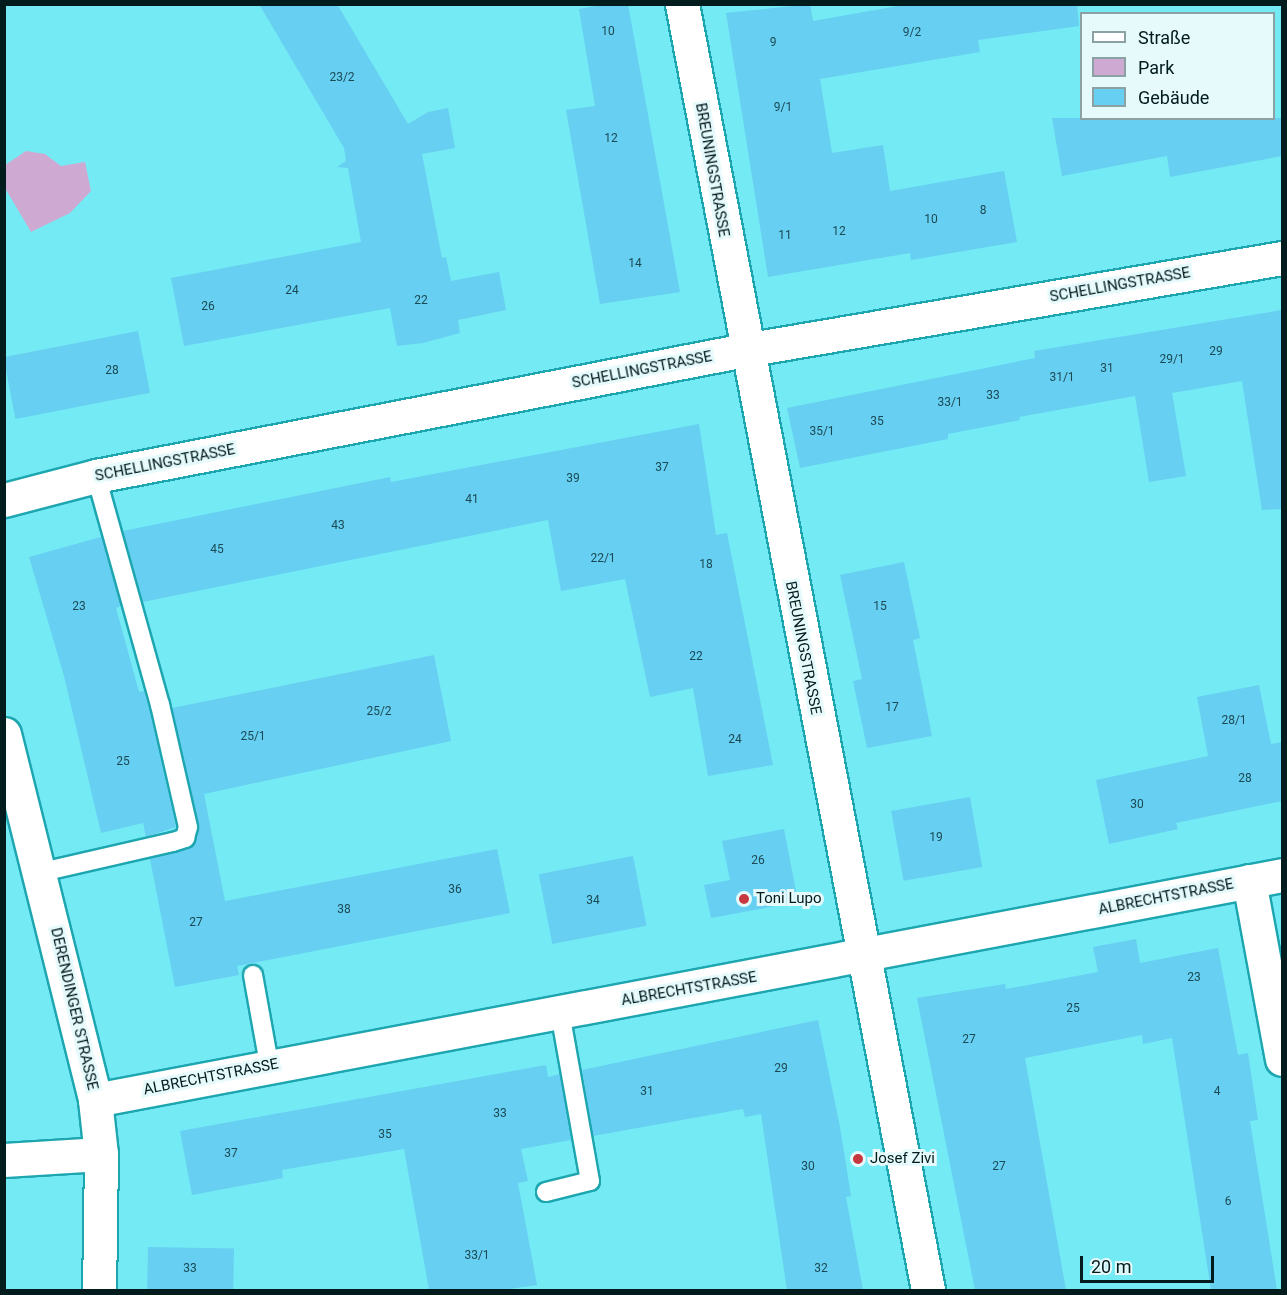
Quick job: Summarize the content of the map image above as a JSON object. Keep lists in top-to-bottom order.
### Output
{
  "streets": {
    "street": [
      "BREUNINGSTRASSE",
      "SCHELLINGSTRASSE",
      "ALBRECHTSTRASSE",
      "DERENDINGER STRASSE"
    ]
  },
  "crossings": [
    ["BREUNINGSTRASSE", "SCHELLINGSTRASSE"],
    ["BREUNINGSTRASSE", "ALBRECHTSTRASSE"],
    ["ALBRECHTSTRASSE", "DERENDINGER STRASSE"]
  ],
  "places": ["Toni Lupo", "Josef Zivi"],
  "house_numbers": [
    "10",
    "9/2",
    "9",
    "23/2",
    "9/1",
    "12",
    "8",
    "10",
    "12",
    "11",
    "14",
    "24",
    "22",
    "26",
    "29",
    "29/1",
    "31",
    "28",
    "31/1",
    "33",
    "33/1",
    "35",
    "35/1",
    "37",
    "39",
    "41",
    "43",
    "45",
    "22/1",
    "18",
    "23",
    "15",
    "22",
    "17",
    "25/2",
    "28/1",
    "25/1",
    "24",
    "25",
    "28",
    "30",
    "19",
    "26",
    "36",
    "34",
    "38",
    "27",
    "23",
    "25",
    "27",
    "29",
    "31",
    "4",
    "33",
    "35",
    "37",
    "30",
    "27",
    "6",
    "33/1",
    "33",
    "32"
  ],
  "legend": ["Straße", "Park", "Gebäude"],
  "scale_bar": "20 m"
}
